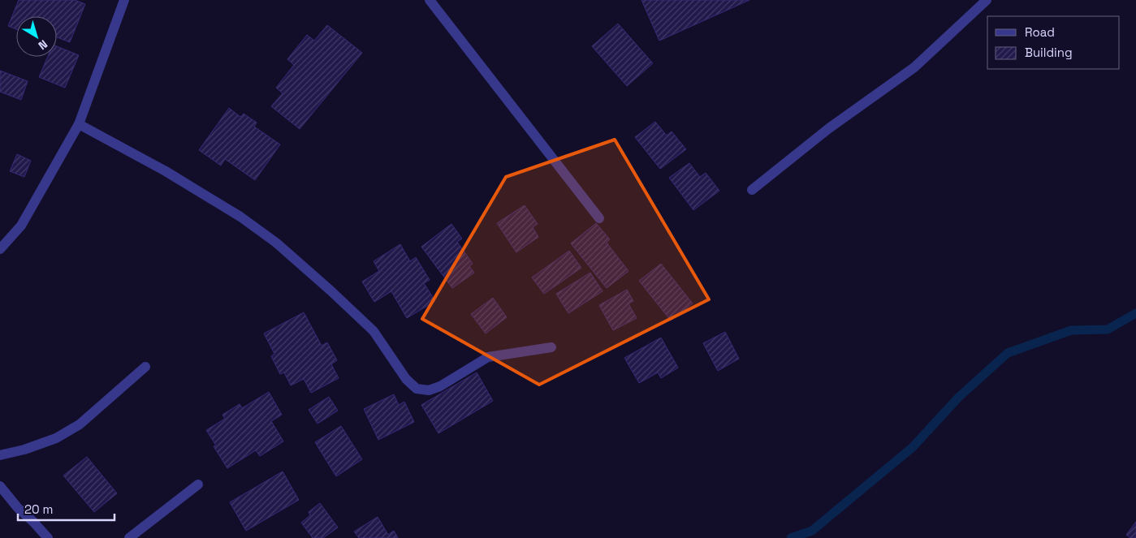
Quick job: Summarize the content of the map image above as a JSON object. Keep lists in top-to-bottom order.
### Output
{
  "legend": ["Road", "Building"],
  "scale_bar": "20 m",
  "north": "bottom right"
}
